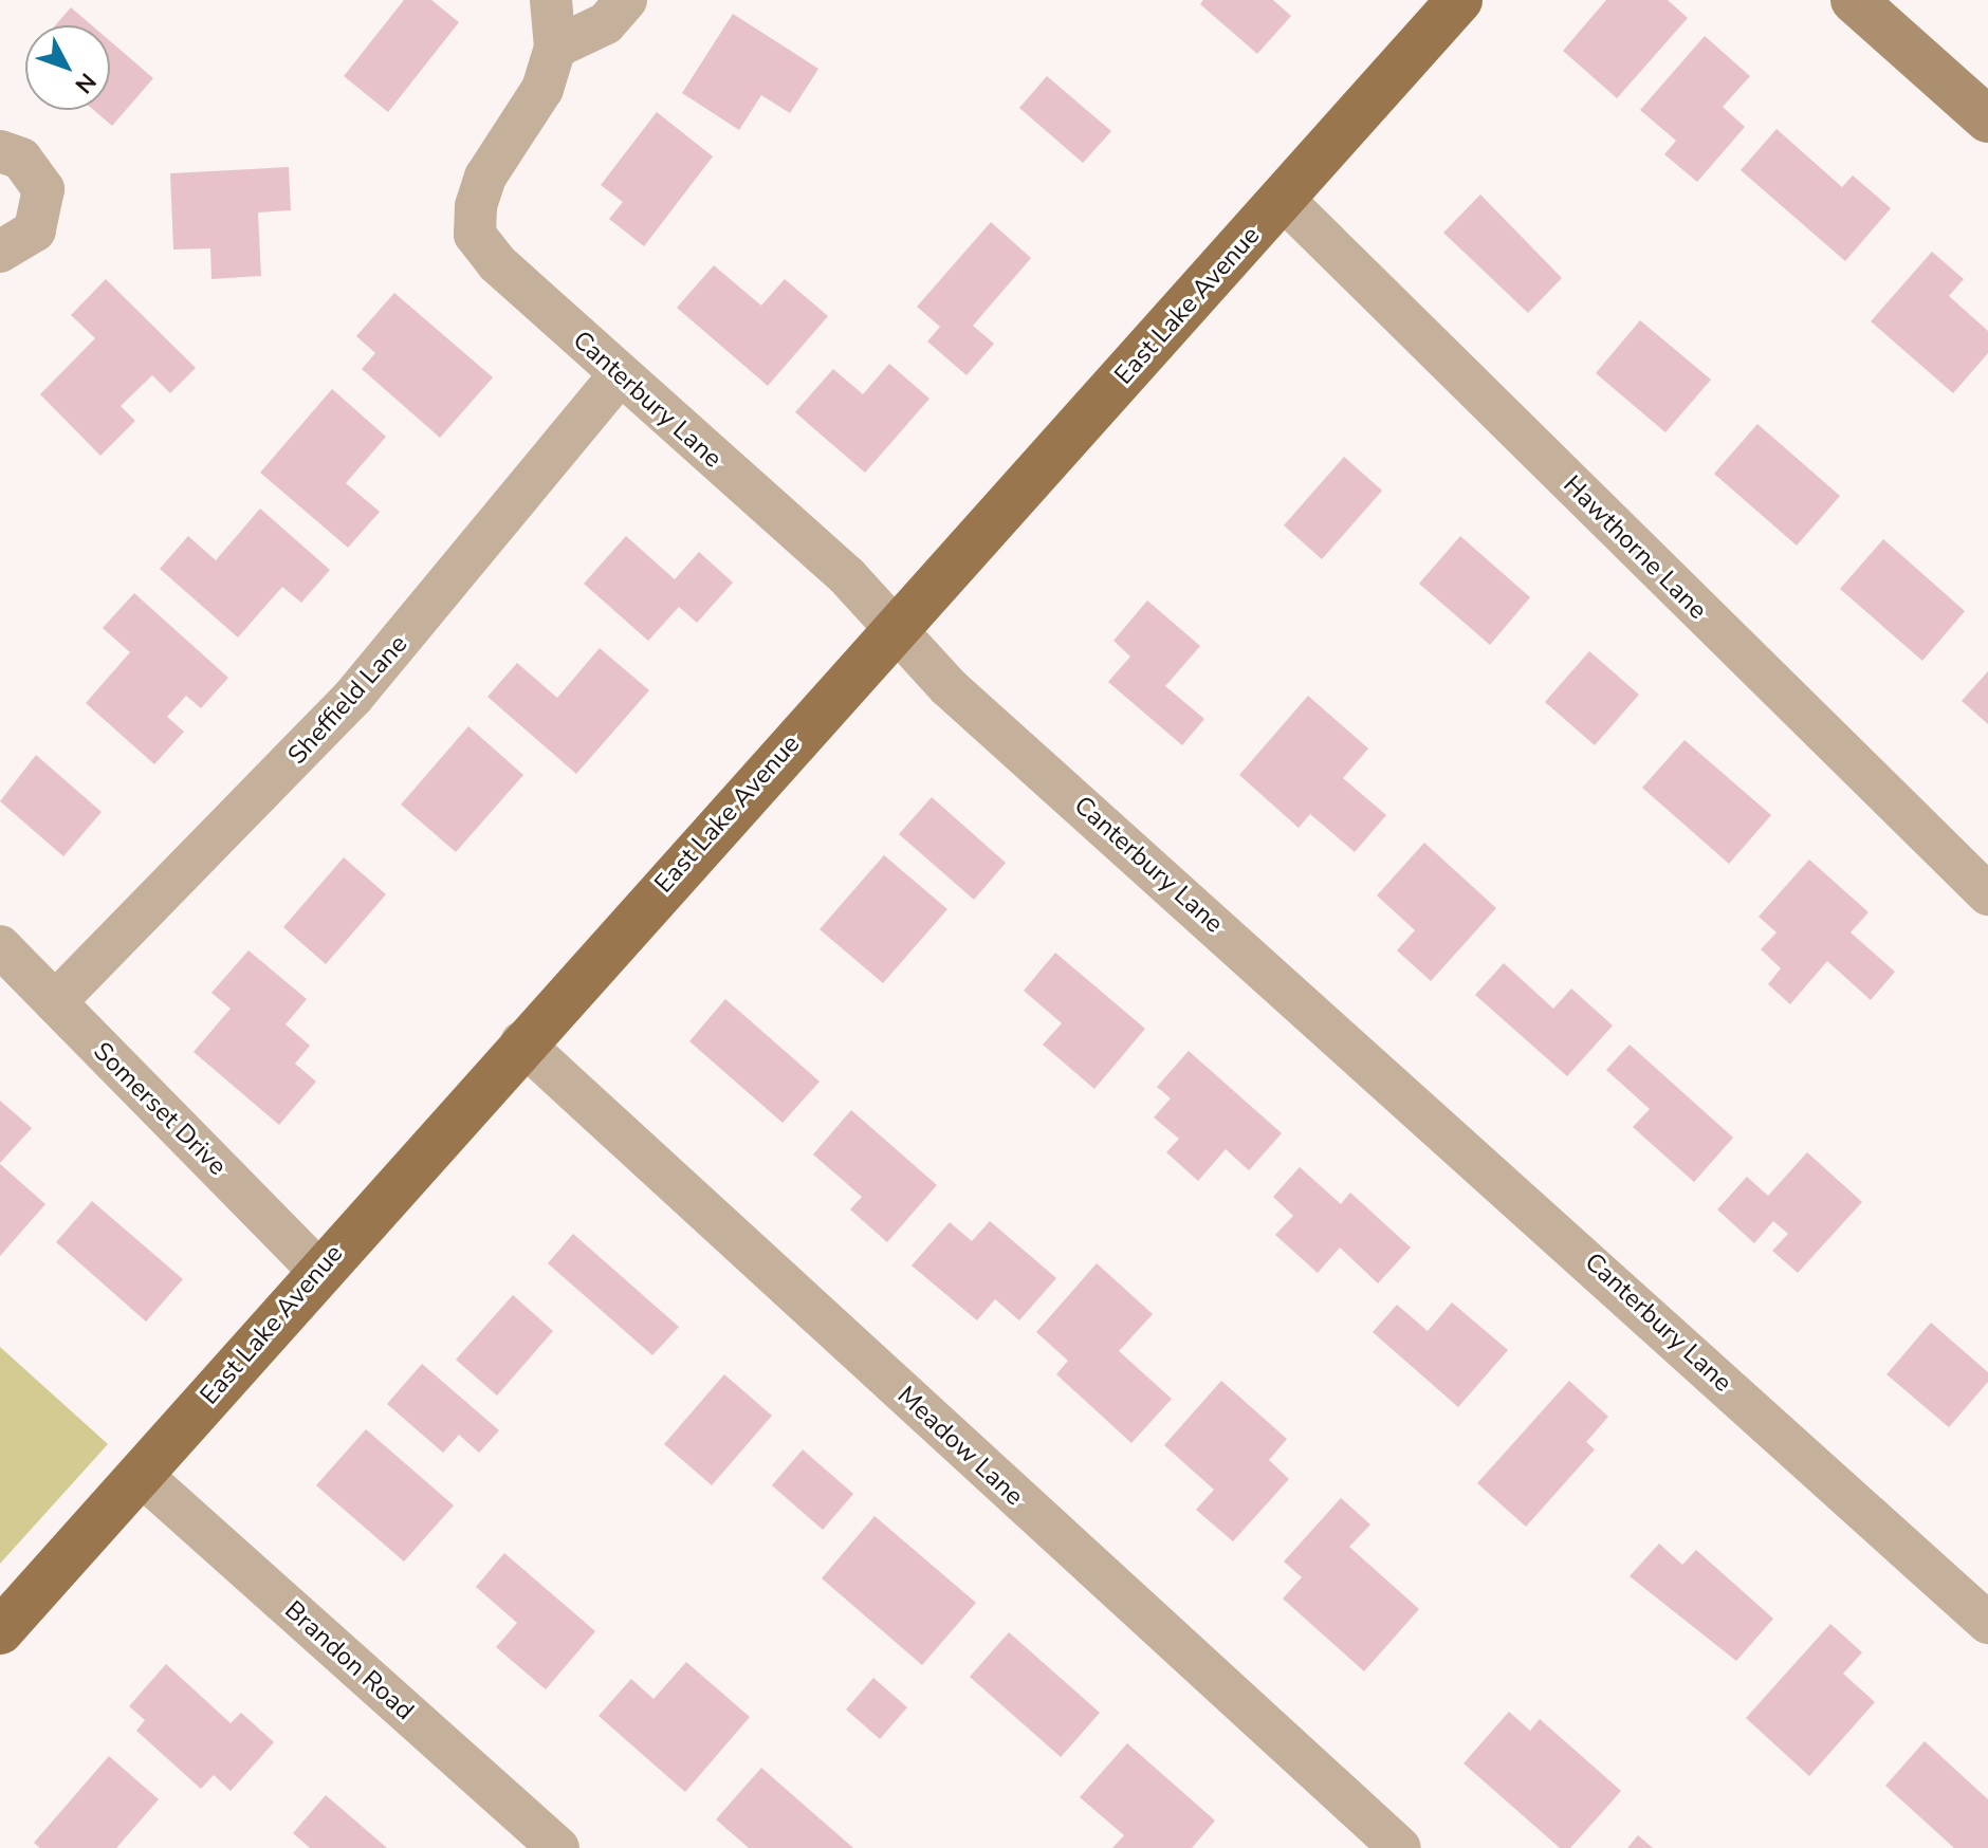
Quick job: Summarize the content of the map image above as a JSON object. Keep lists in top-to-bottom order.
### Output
{
  "streets": {
    "main road": ["East Lake Avenue"],
    "street": [
      "Canterbury Lane",
      "Hawthorne Lane",
      "Sheffield Lane",
      "Somerset Drive",
      "Meadow Lane",
      "Brandon Road"
    ]
  },
  "crossings": [
    ["East Lake Avenue", "Canterbury Lane"],
    ["East Lake Avenue", "Hawthorne Lane"],
    ["East Lake Avenue", "Somerset Drive"],
    ["East Lake Avenue", "Meadow Lane"],
    ["East Lake Avenue", "Brandon Road"],
    ["Canterbury Lane", "Sheffield Lane"],
    ["Sheffield Lane", "Somerset Drive"]
  ],
  "north": "bottom right"
}
